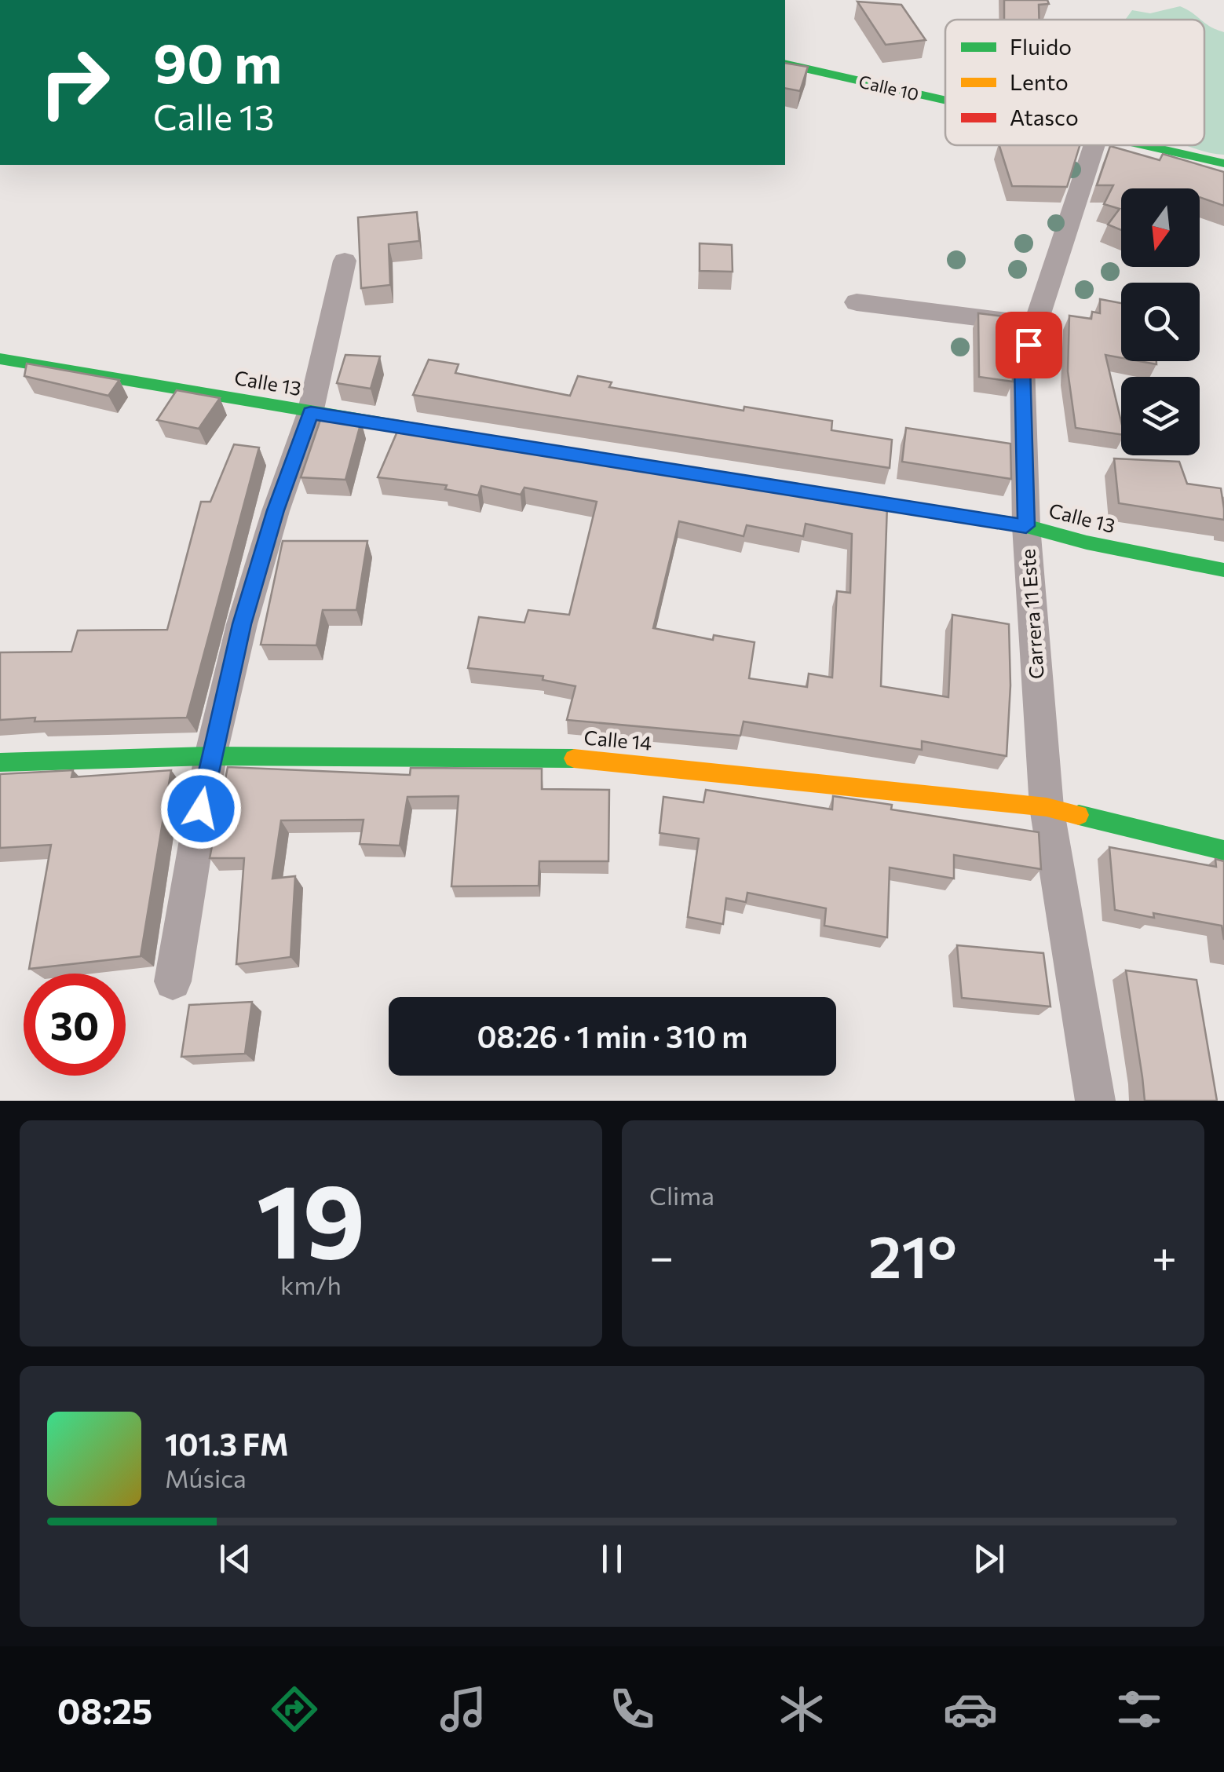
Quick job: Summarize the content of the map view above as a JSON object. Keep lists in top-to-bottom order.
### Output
{
  "streets": {
    "street": [
      "Calle 10",
      "Calle 13",
      "Carrera 11 Este",
      "Calle 14"
    ]
  },
  "crossings": [
    ["Calle 13", "Carrera 11 Este"],
    ["Carrera 11 Este", "Calle 14"]
  ],
  "legend": ["Fluido", "Lento", "Atasco"],
  "north": "bottom",
  "page": {
    "turn": ["90 m", "Calle 13"],
    "limit": "30",
    "trip": "08:26 · 1 min · 310 m",
    "tile": [
      ["19", "km/h"],
      "Clima"
    ],
    "heat": ["−", "21°", "+"],
    "song": ["101.3 FM", "Música"],
    "tabs": "08:25"
  }
}
